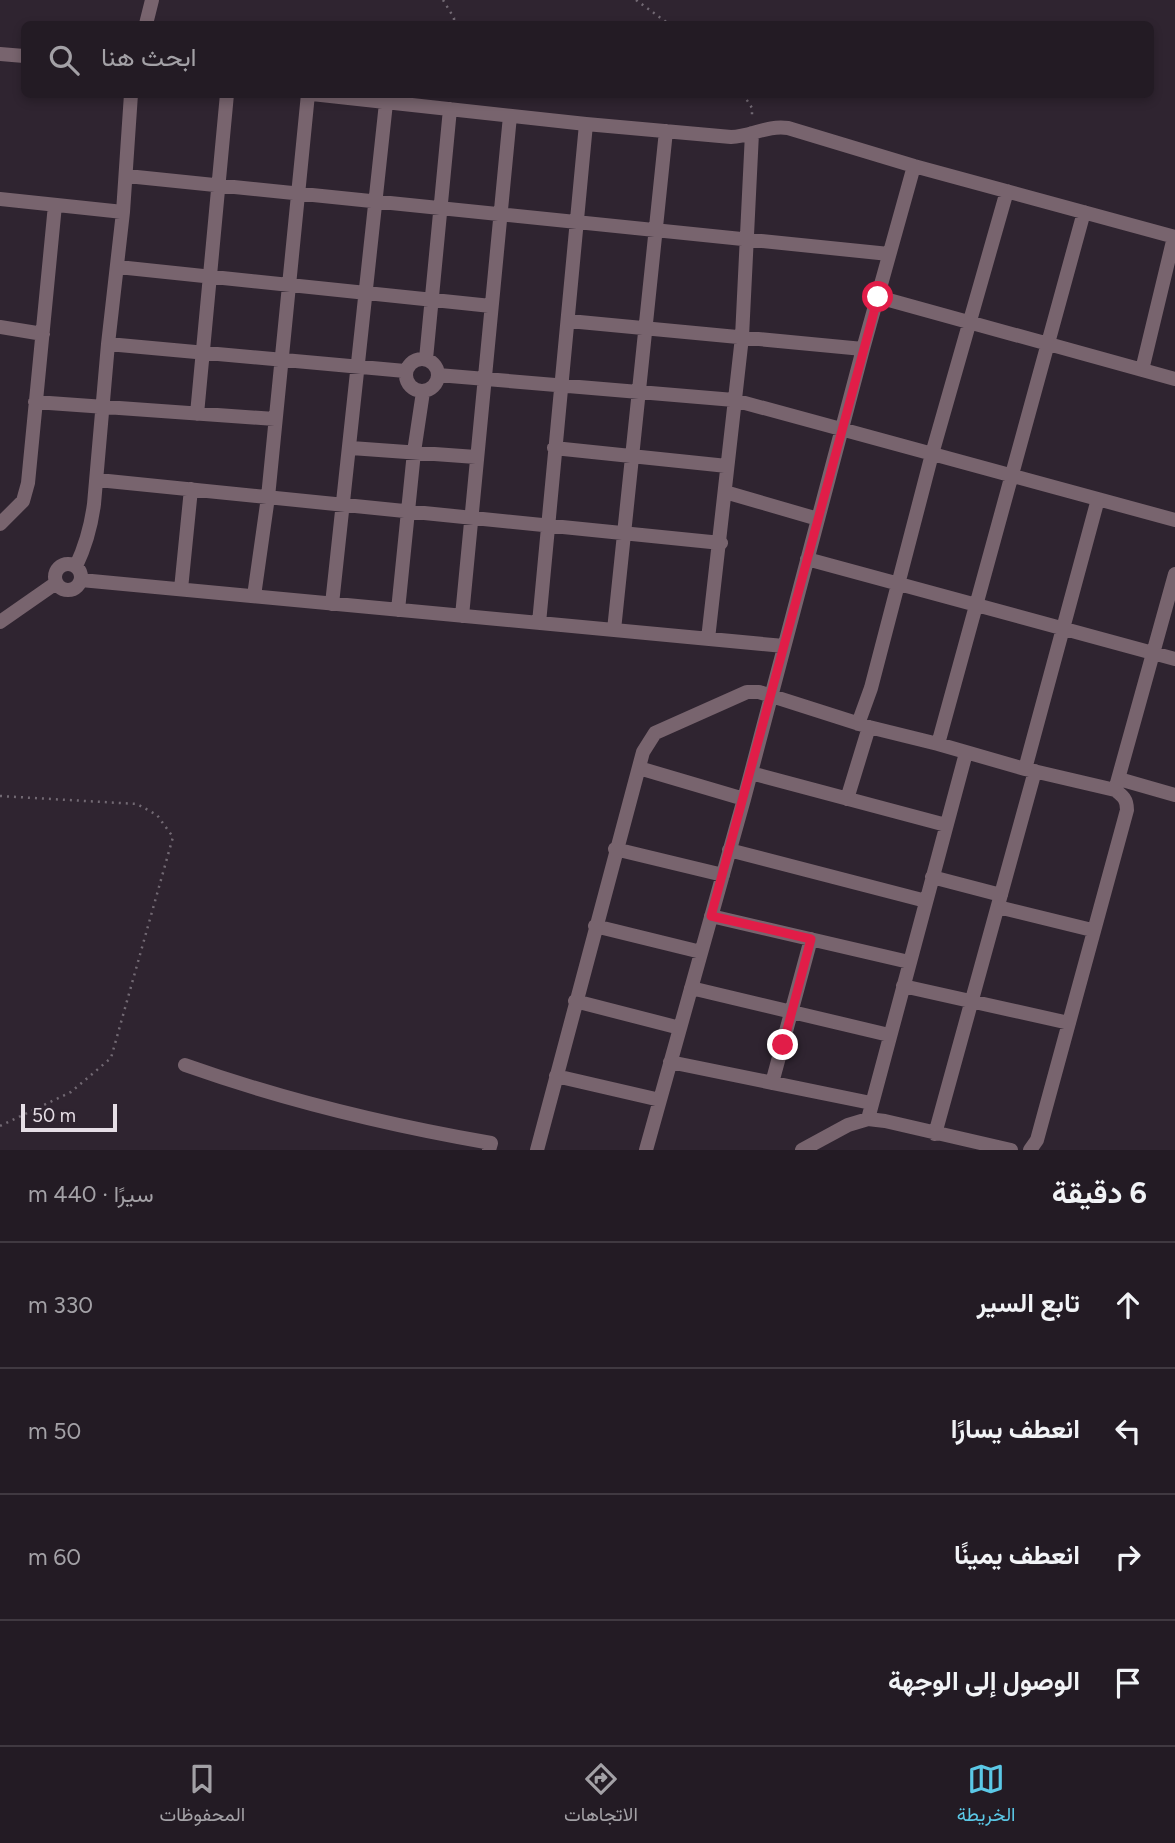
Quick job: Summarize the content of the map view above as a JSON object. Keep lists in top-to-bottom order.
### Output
{
  "scale_bar": "50 m",
  "page": {
    "search": "ابحث هنا",
    "scale": "50 m",
    "heading": ["6 دقيقة", "سيرًا · 440 m"],
    "list": [
      ["تابع السير", "330 m"],
      ["انعطف يسارًا", "50 m"],
      ["انعطف يمينًا", "60 m"],
      "الوصول إلى الوجهة"
    ],
    "nav": ["الخريطة", "الاتجاهات", "المحفوظات"]
  }
}
